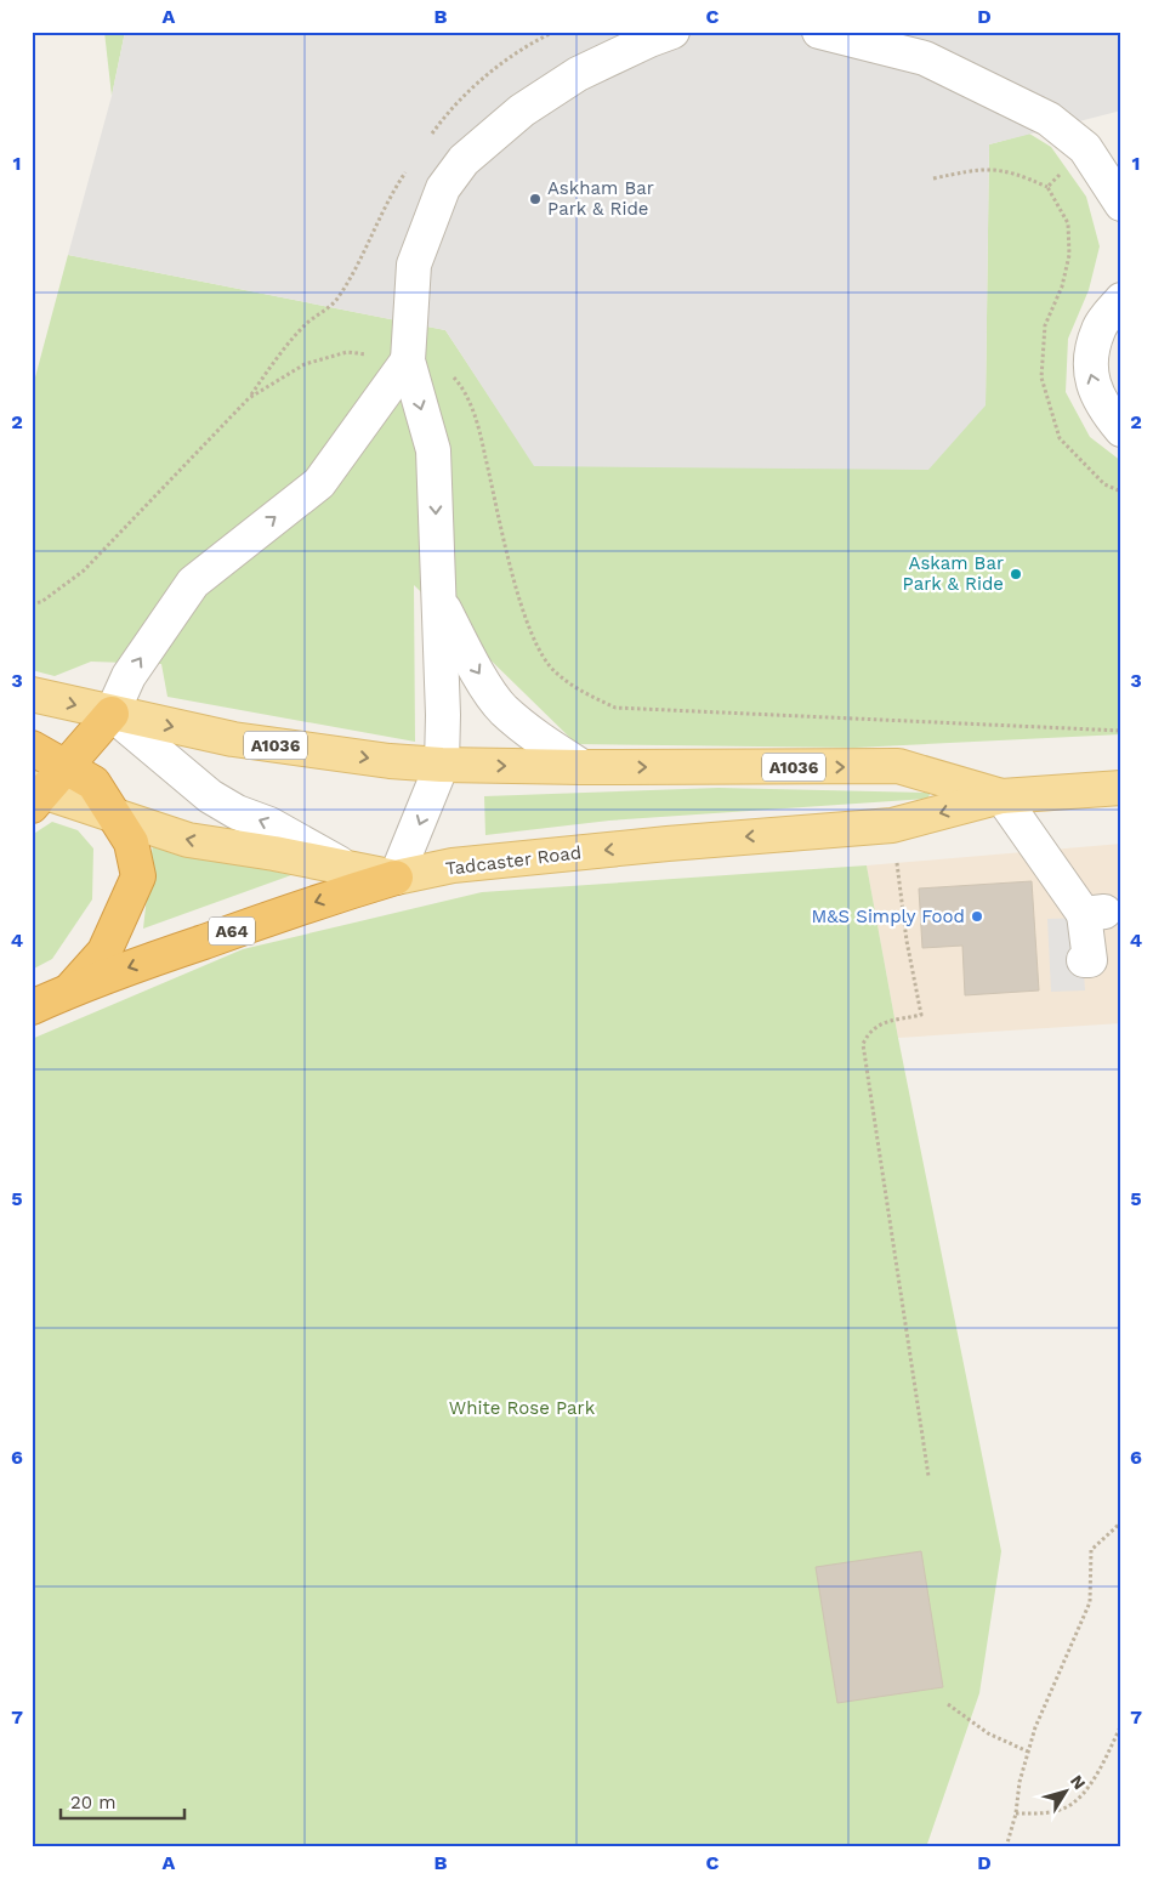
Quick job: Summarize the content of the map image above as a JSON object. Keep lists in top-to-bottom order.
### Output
{
  "streets": {
    "highway": ["A64"],
    "main road": ["A1036", "Tadcaster Road"]
  },
  "crossings": [
    ["Tadcaster Road", "A64"]
  ],
  "parks": ["White Rose Park"],
  "places": ["Askham Bar Park & Ride", "Askam Bar Park & Ride", "M&S Simply Food"],
  "scale_bar": "20 m",
  "north": "top right",
  "grid": {
    "columns": [
      "A",
      "B",
      "C",
      "D"
    ],
    "rows": [
      "1",
      "2",
      "3",
      "4",
      "5",
      "6",
      "7"
    ]
  }
}
